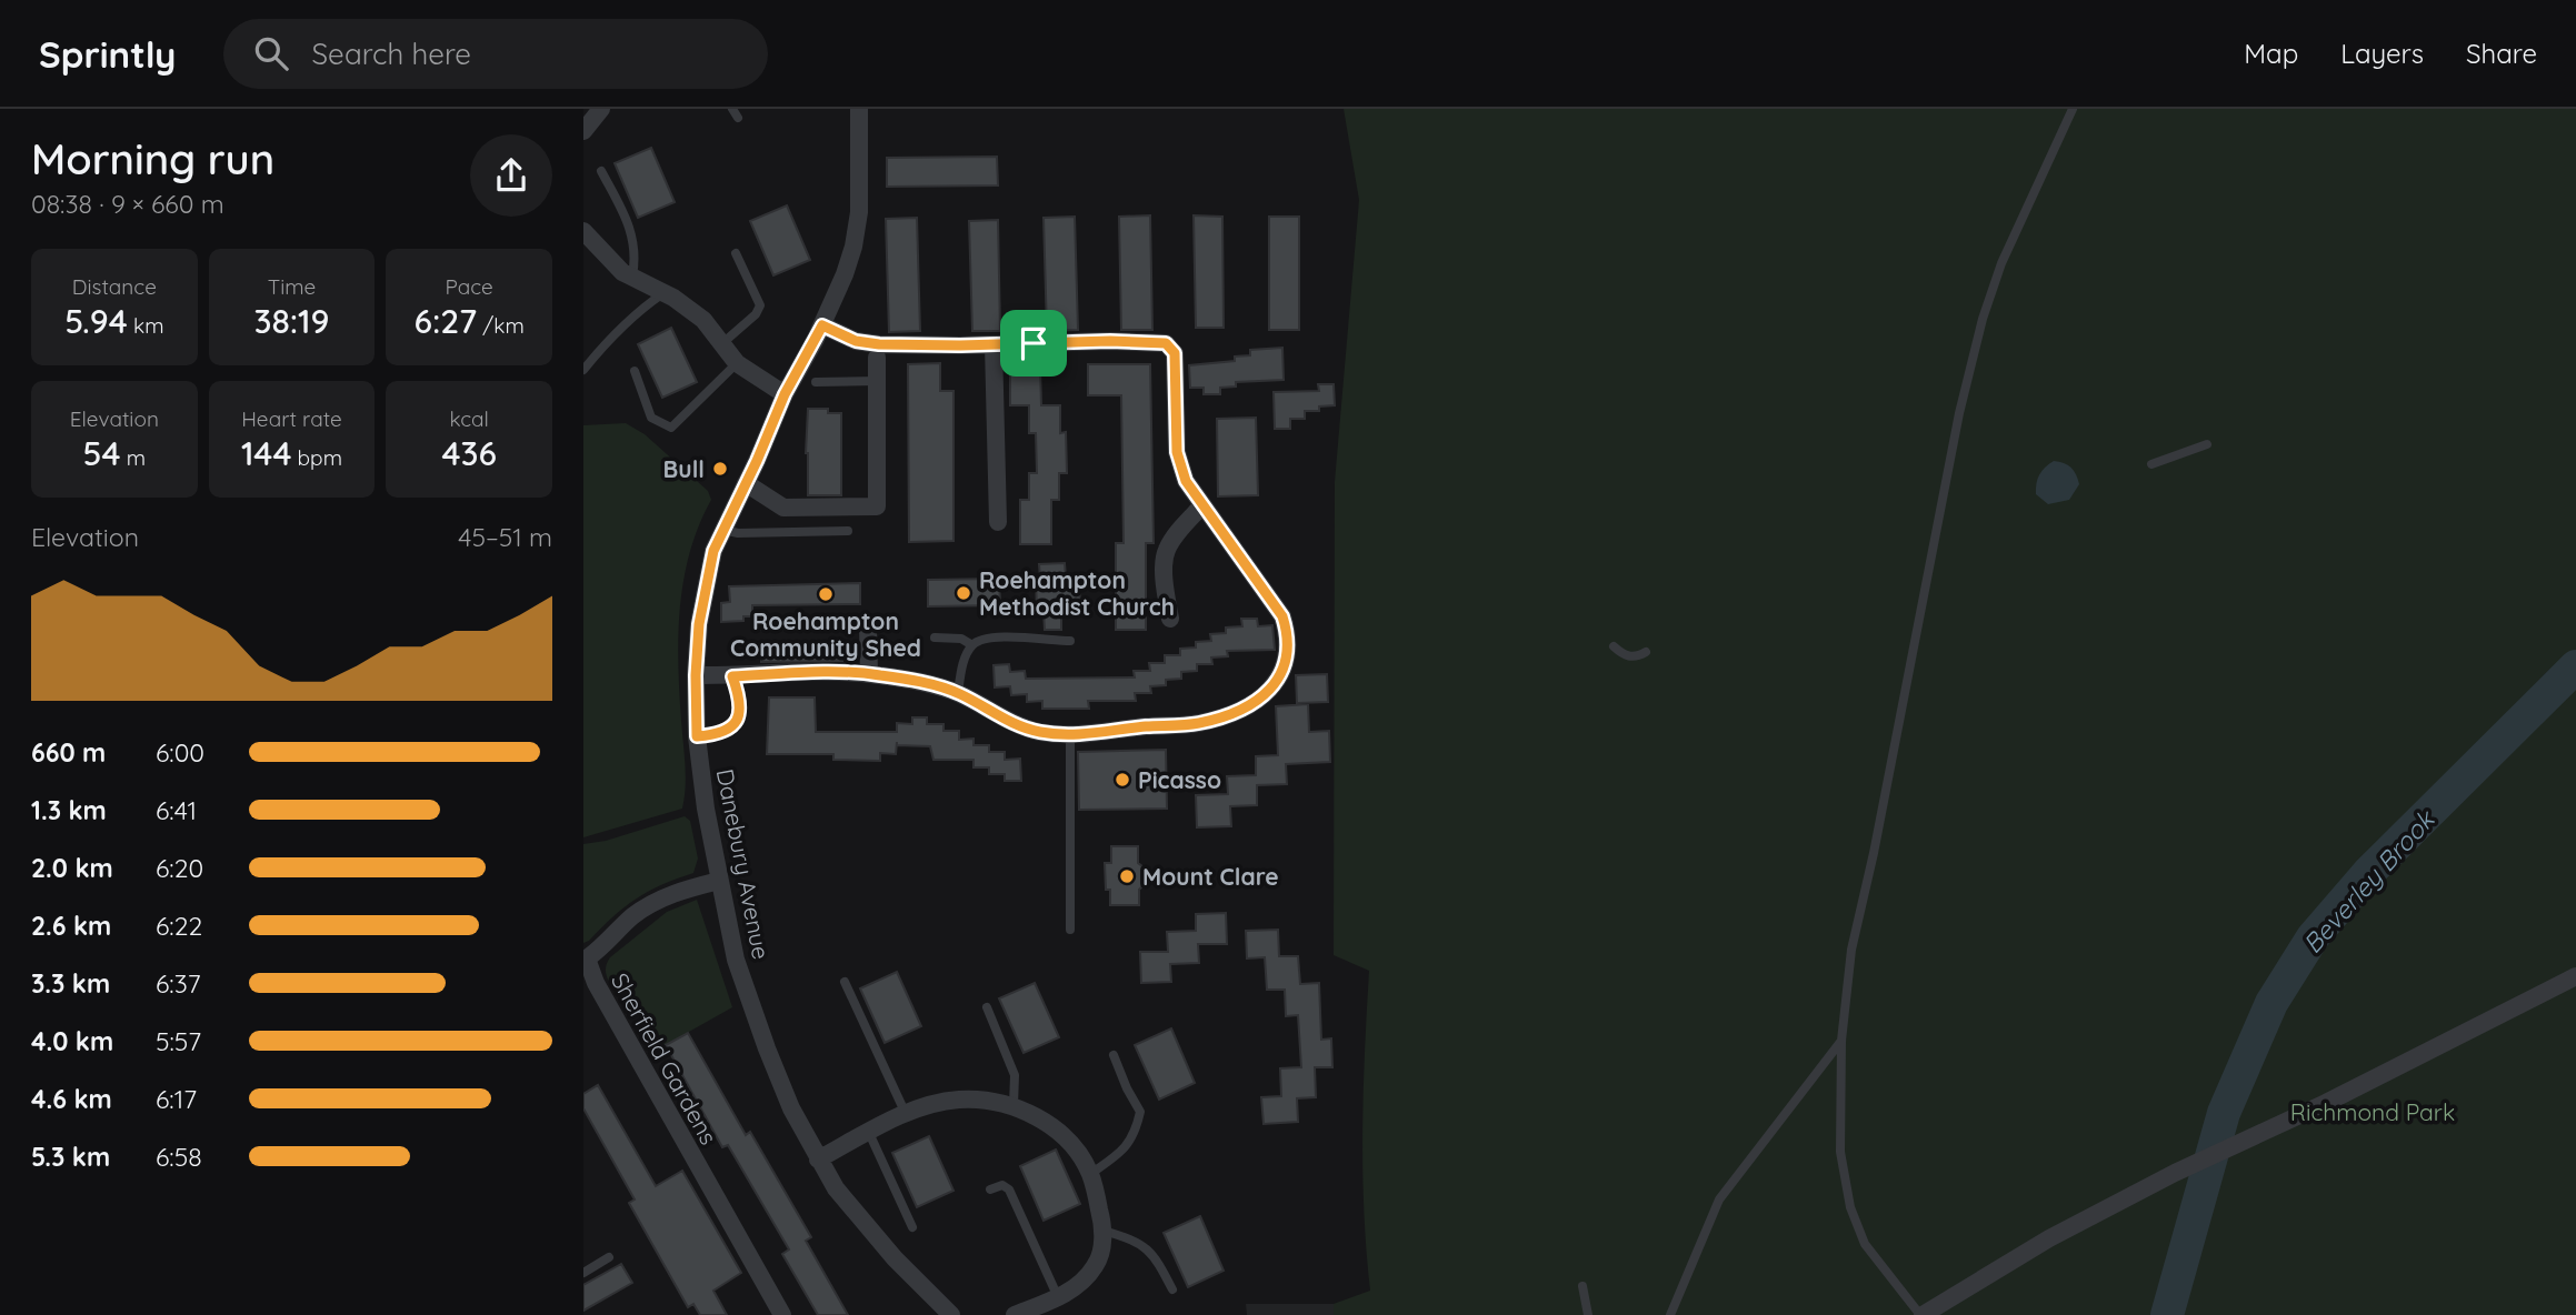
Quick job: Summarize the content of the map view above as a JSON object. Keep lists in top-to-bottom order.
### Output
{
  "streets": {
    "street": ["Danebury Avenue", "Sherfield Gardens"]
  },
  "crossings": [
    ["Danebury Avenue", "Sherfield Gardens"]
  ],
  "water": ["Beverley Brook"],
  "parks": ["Richmond Park"],
  "places": [
    "Bull",
    "Roehampton Methodist Church",
    "Roehampton Community Shed",
    "Picasso",
    "Mount Clare"
  ],
  "page": {
    "header": "Sprintly",
    "search": "Search here",
    "nav": ["Map", "Layers", "Share"],
    "heading": ["Morning run", "08:38 · 9 × 660 m"],
    "stats": [
      ["Distance", "5.94 km"],
      ["Time", "38:19"],
      ["Pace", "6:27 /km"],
      ["Elevation", "54 m"],
      ["Heart rate", "144 bpm"],
      ["kcal", "436"]
    ],
    "chart": ["Elevation", "45–51 m"],
    "list": [
      {
        "name": "660 m",
        "note": "6:00"
      },
      {
        "name": "1.3 km",
        "note": "6:41"
      },
      {
        "name": "2.0 km",
        "note": "6:20"
      },
      {
        "name": "2.6 km",
        "note": "6:22"
      },
      {
        "name": "3.3 km",
        "note": "6:37"
      },
      {
        "name": "4.0 km",
        "note": "5:57"
      },
      {
        "name": "4.6 km",
        "note": "6:17"
      },
      {
        "name": "5.3 km",
        "note": "6:58"
      }
    ]
  }
}
